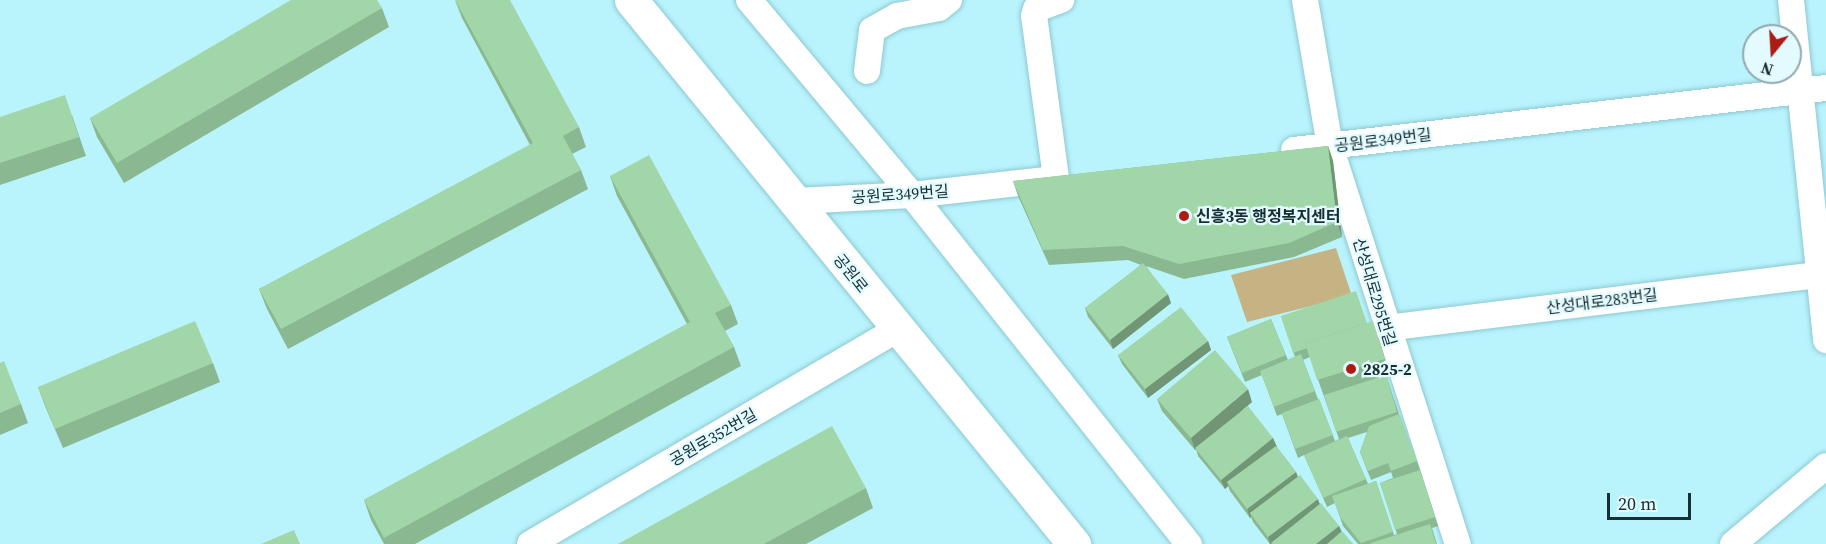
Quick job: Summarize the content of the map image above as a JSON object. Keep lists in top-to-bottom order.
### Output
{
  "streets": {
    "main road": ["공원로"],
    "street": [
      "공원로349번길",
      "산성대로295번길",
      "산성대로283번길",
      "공원로352번길"
    ]
  },
  "crossings": [
    ["공원로349번길", "공원로"],
    ["공원로349번길", "산성대로295번길"],
    ["공원로", "공원로352번길"],
    ["산성대로295번길", "산성대로283번길"]
  ],
  "places": ["신흥3동 행정복지센터", "2825-2"],
  "scale_bar": "20 m",
  "north": "bottom"
}
